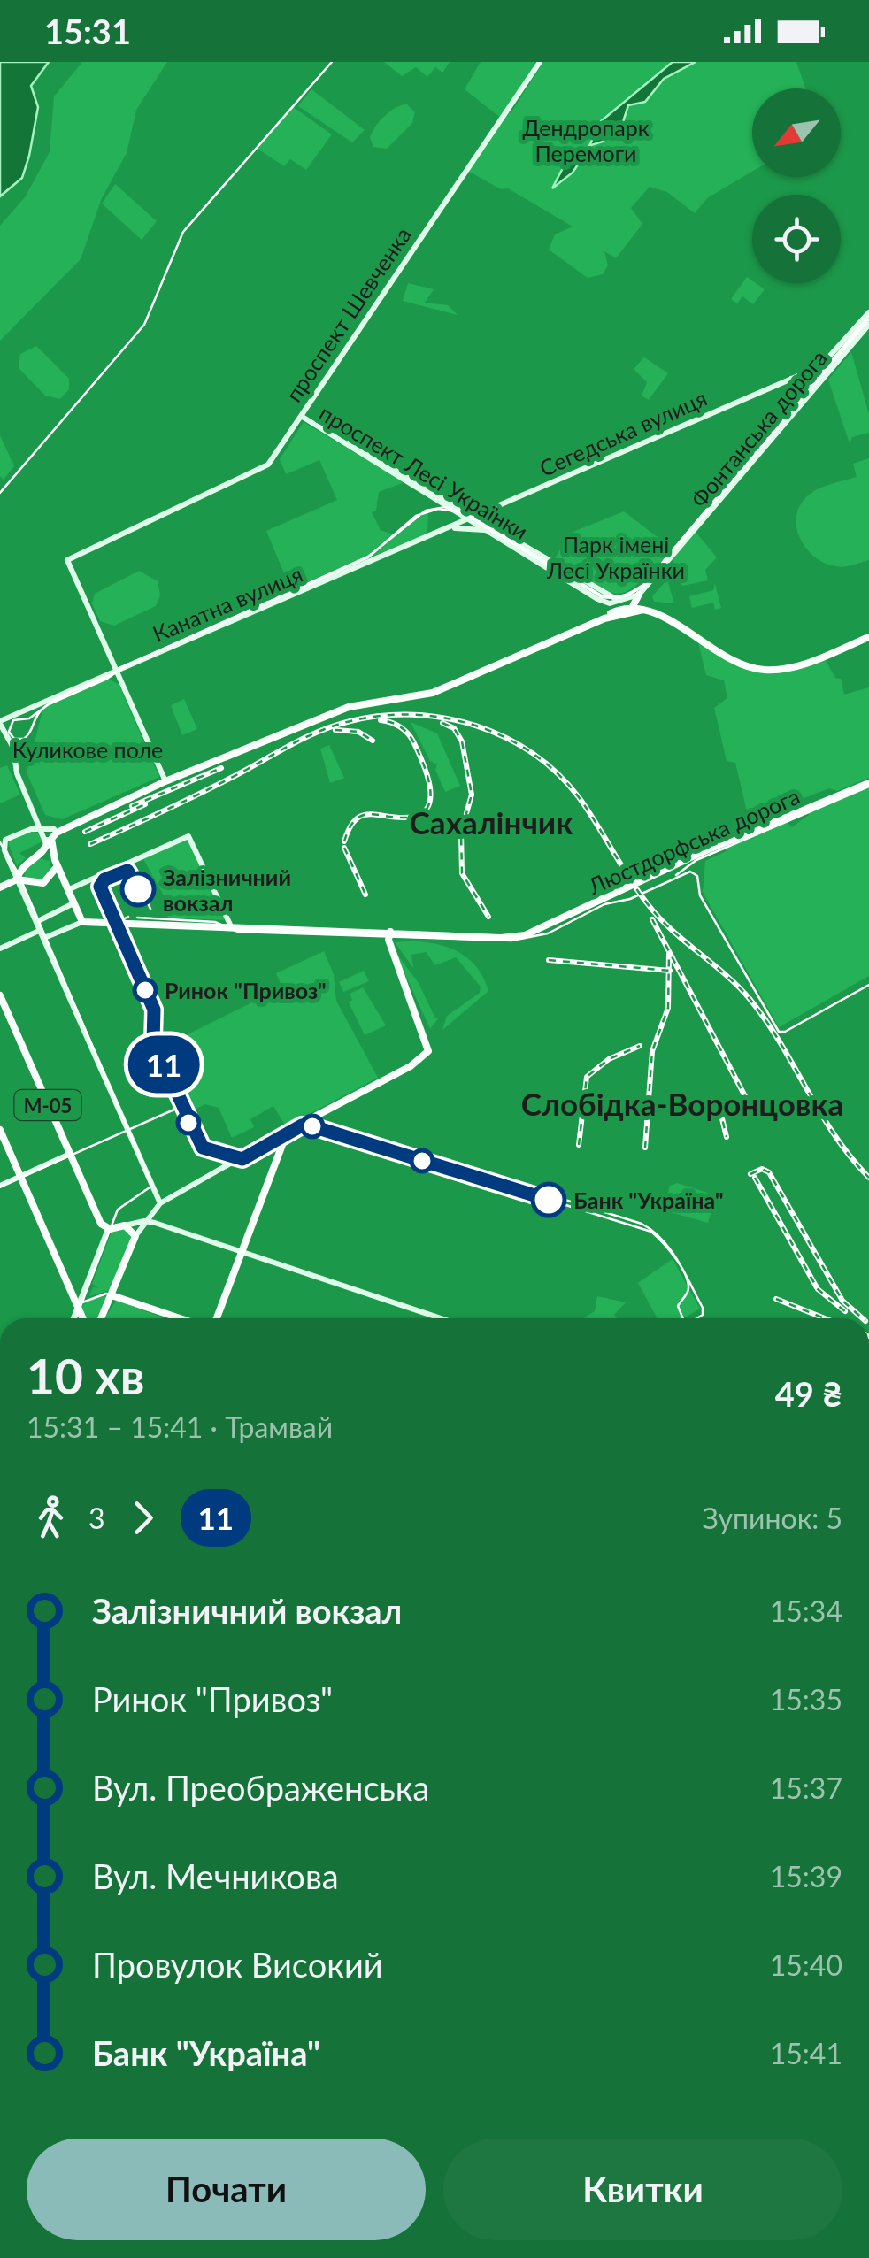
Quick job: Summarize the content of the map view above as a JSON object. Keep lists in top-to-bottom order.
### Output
{
  "streets": {
    "main road": [
      "проспект Шевченка",
      "Фонтанська дорога",
      "Сегедська вулиця",
      "проспект Лесі Українки",
      "Канатна вулиця",
      "Люстдорфська дорога",
      "М-05"
    ]
  },
  "crossings": [
    ["проспект Шевченка", "проспект Лесі Українки"],
    ["проспект Шевченка", "Канатна вулиця"],
    ["Фонтанська дорога", "Сегедська вулиця"],
    ["Сегедська вулиця", "проспект Лесі Українки"],
    ["Сегедська вулиця", "Канатна вулиця"],
    ["проспект Лесі Українки", "Канатна вулиця"]
  ],
  "districts": ["Сахалінчик", "Слобідка-Воронцовка"],
  "parks": ["Дендропарк Перемоги", "Парк імені Лесі Українки", "Куликове поле"],
  "places": ["Залізничний вокзал", "Ринок \"Привоз\"", "Банк \"Україна\""],
  "lines": ["tram line 11"],
  "north": "bottom left",
  "page": {
    "status": "15:31",
    "on_map": "11",
    "heading": ["10 хв", "15:31 – 15:41 · Трамвай", "49 ₴"],
    "legs": ["3", "11", "Зупинок: 5"],
    "list": [
      {
        "name": "Залізничний вокзал",
        "value": "15:34"
      },
      {
        "name": "Ринок \"Привоз\"",
        "value": "15:35"
      },
      {
        "name": "Вул. Преображенська",
        "value": "15:37"
      },
      {
        "name": "Вул. Мечникова",
        "value": "15:39"
      },
      {
        "name": "Провулок Високий",
        "value": "15:40"
      },
      {
        "name": "Банк \"Україна\"",
        "value": "15:41"
      }
    ],
    "buttons": ["Почати", "Квитки"]
  }
}
